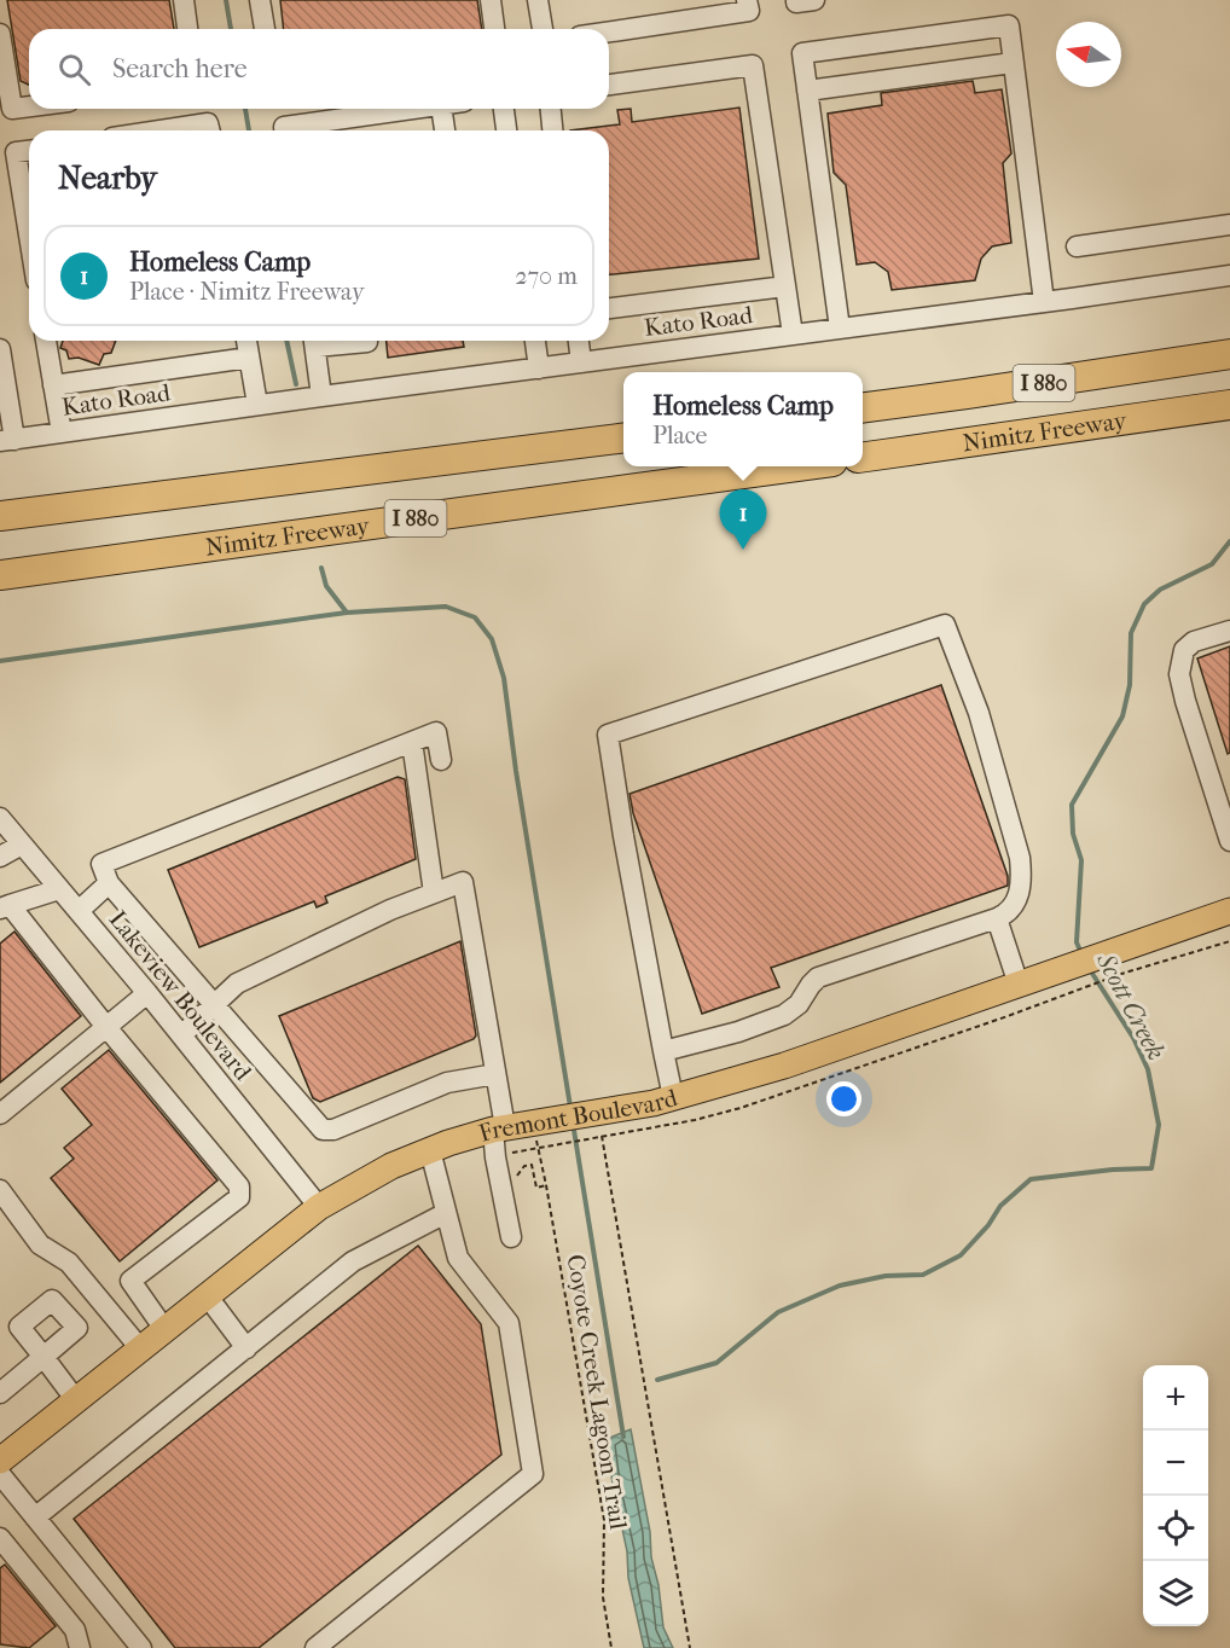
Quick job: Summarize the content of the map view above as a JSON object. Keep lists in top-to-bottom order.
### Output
{
  "streets": {
    "highway": ["I 880", "Nimitz Freeway"],
    "main road": ["Fremont Boulevard"],
    "street": ["Kato Road", "Lakeview Boulevard"],
    "path": ["Coyote Creek Lagoon Trail"]
  },
  "crossings": [
    ["Lakeview Boulevard", "Fremont Boulevard"],
    ["Fremont Boulevard", "Coyote Creek Lagoon Trail"]
  ],
  "water": ["Scott Creek"],
  "north": "left",
  "page": {
    "search": "Search here",
    "heading": "Nearby",
    "list": [
      {
        "mark": "1",
        "name": "Homeless Camp",
        "note": "Place · Nimitz Freeway",
        "value": "270 m"
      }
    ],
    "popup": ["Homeless Camp", "Place"],
    "pins": "1",
    "map_buttons": ["+", "−"]
  }
}
